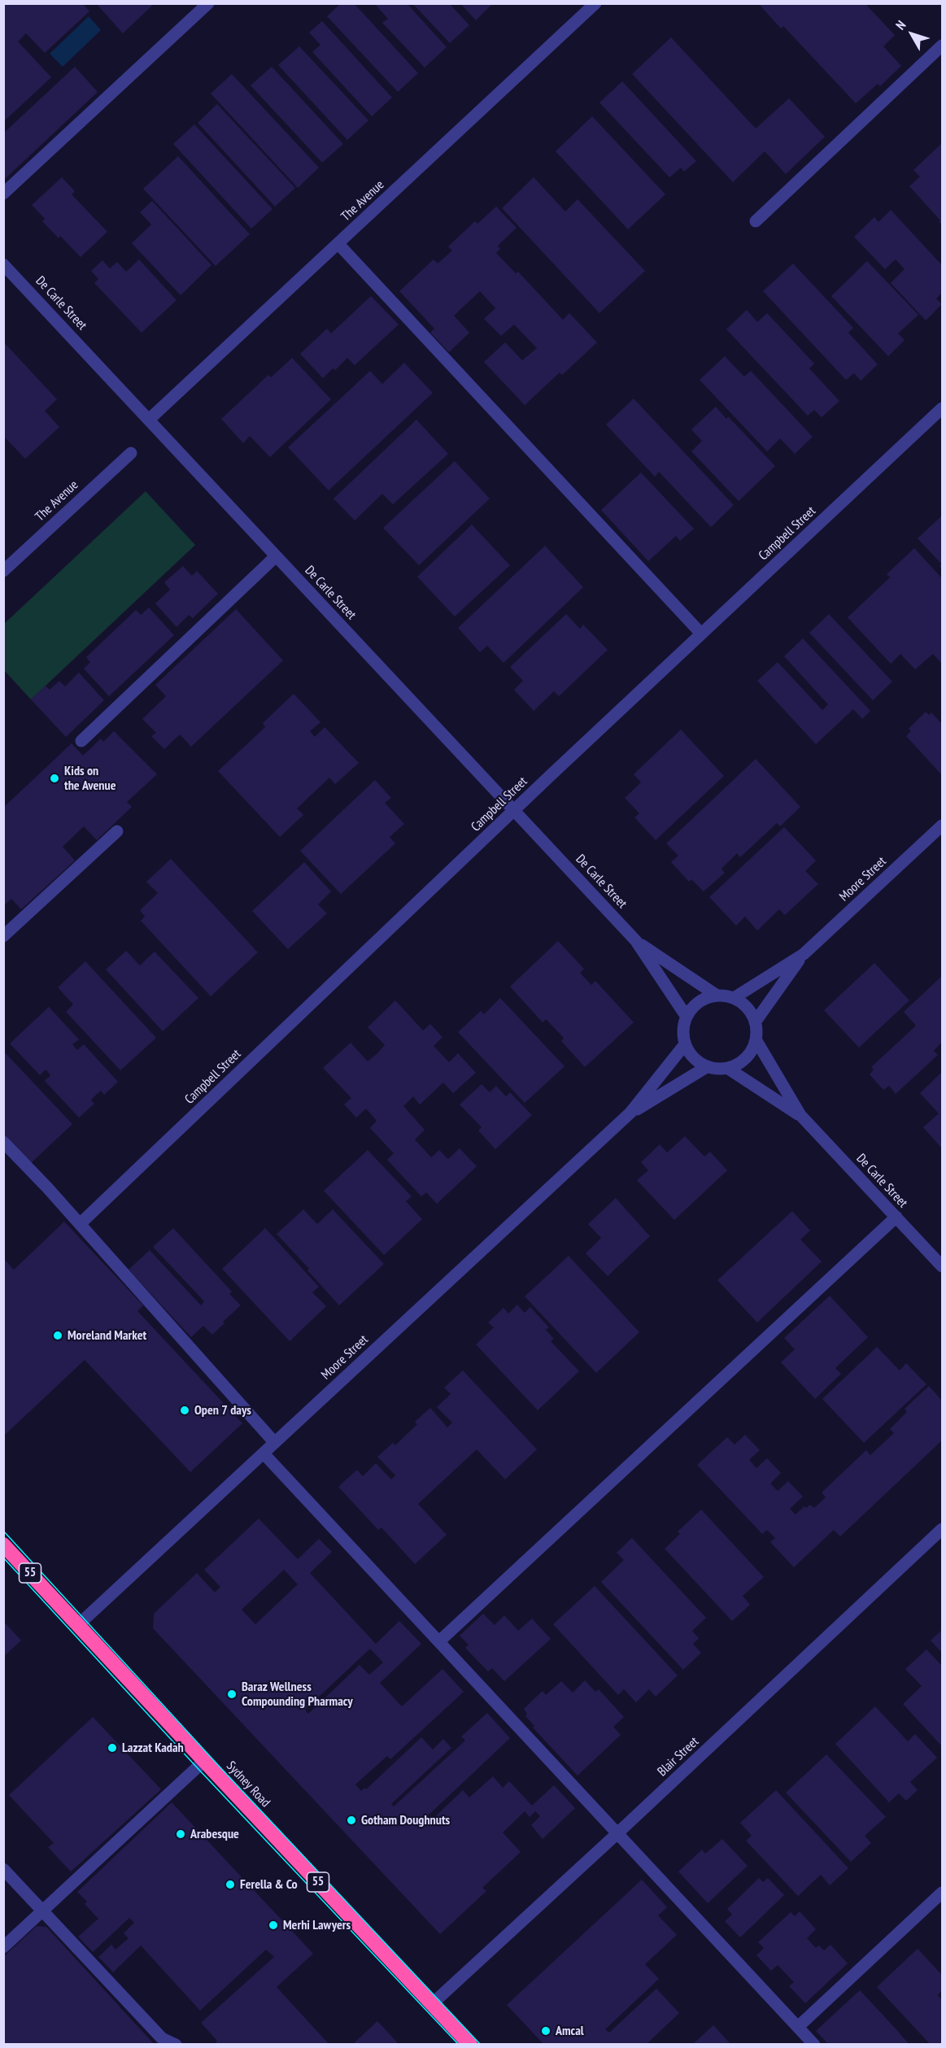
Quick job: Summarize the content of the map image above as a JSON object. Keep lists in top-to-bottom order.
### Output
{
  "streets": {
    "highway": ["55", "Sydney Road"],
    "street": [
      "The Avenue",
      "De Carle Street",
      "Campbell Street",
      "Moore Street",
      "Blair Street"
    ]
  },
  "crossings": [
    ["The Avenue", "De Carle Street"],
    ["De Carle Street", "Campbell Street"],
    ["De Carle Street", "Moore Street"],
    ["Moore Street", "Sydney Road"],
    ["Blair Street", "Sydney Road"]
  ],
  "places": [
    "Kids on the Avenue",
    "Moreland Market",
    "Open 7 days",
    "Baraz Wellness Compounding Pharmacy",
    "Lazzat Kadah",
    "Gotham Doughnuts",
    "Arabesque",
    "Ferella & Co",
    "Merhi Lawyers",
    "Amcal"
  ],
  "north": "top left"
}
